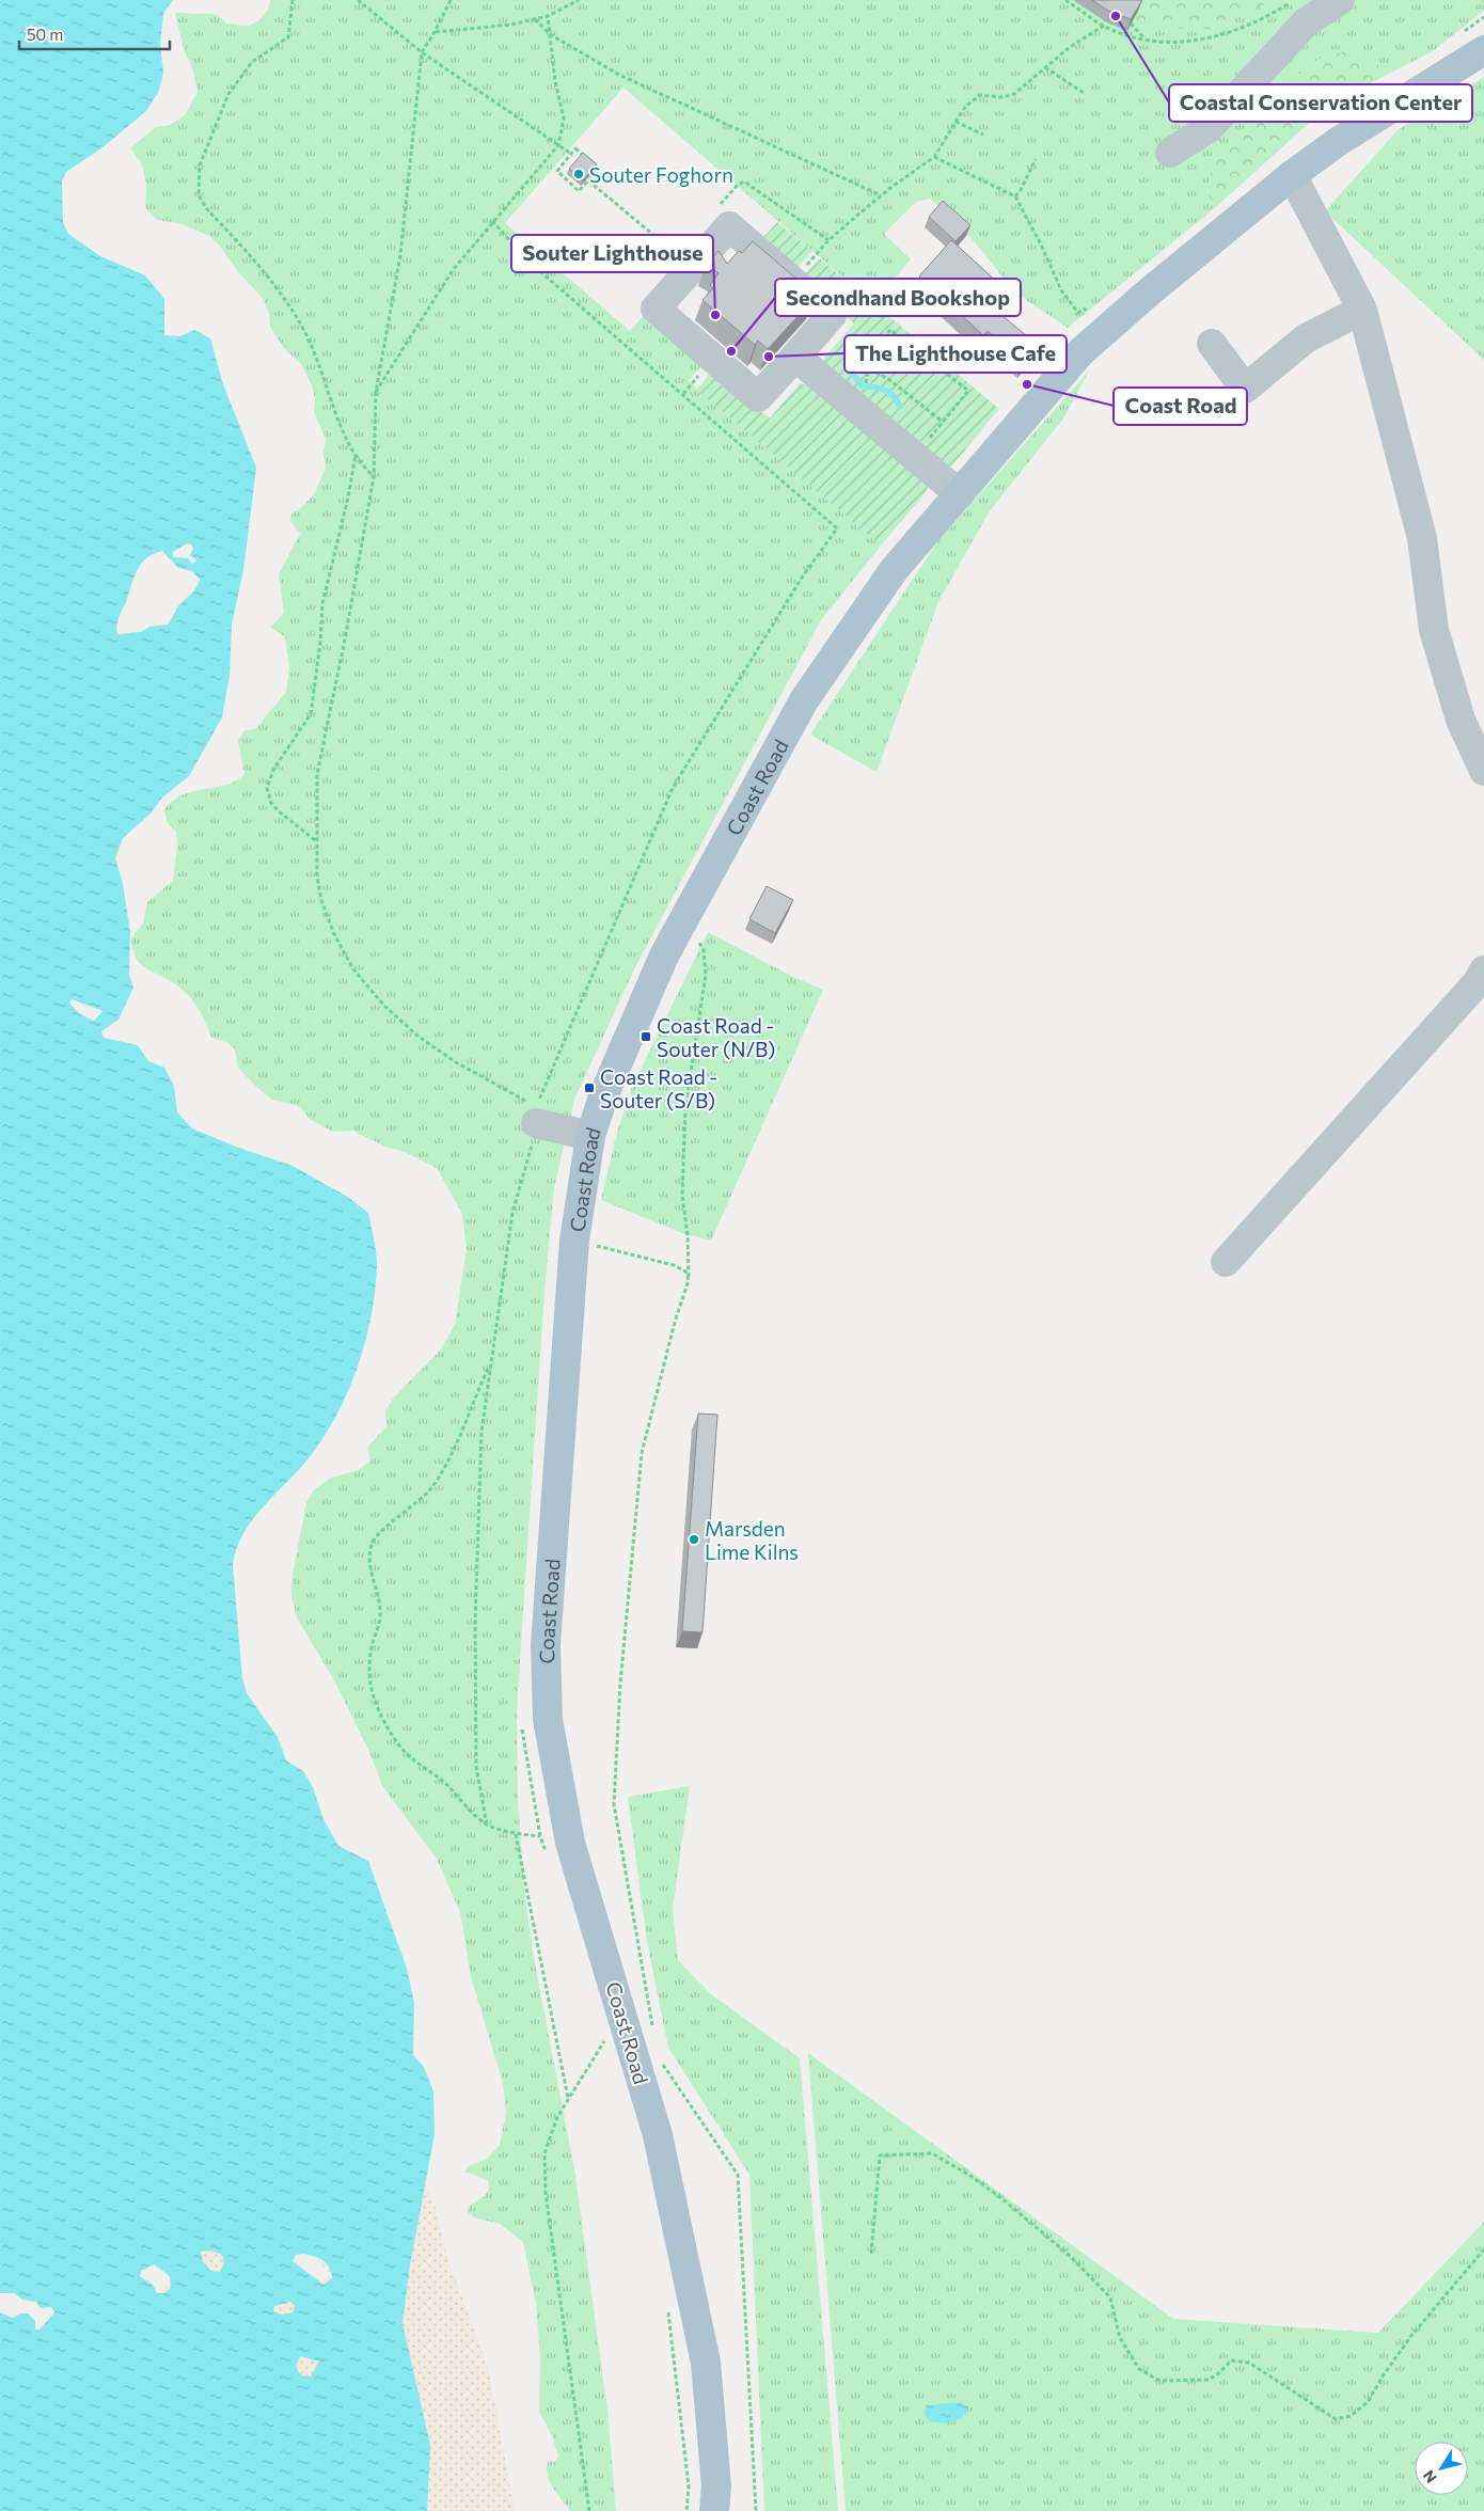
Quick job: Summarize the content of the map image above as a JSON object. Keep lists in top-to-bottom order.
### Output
{
  "streets": {
    "main road": ["Coast Road"]
  },
  "places": {
    "other": [
      "Coastal Conservation Center",
      "Souter Foghorn",
      "Souter Lighthouse",
      "Secondhand Bookshop",
      "The Lighthouse Cafe",
      "Coast Road",
      "Marsden Lime Kilns"
    ],
    "transit": ["Coast Road - Souter (N/B)", "Coast Road - Souter (S/B)"]
  },
  "scale_bar": "50 m",
  "north": "bottom left"
}
